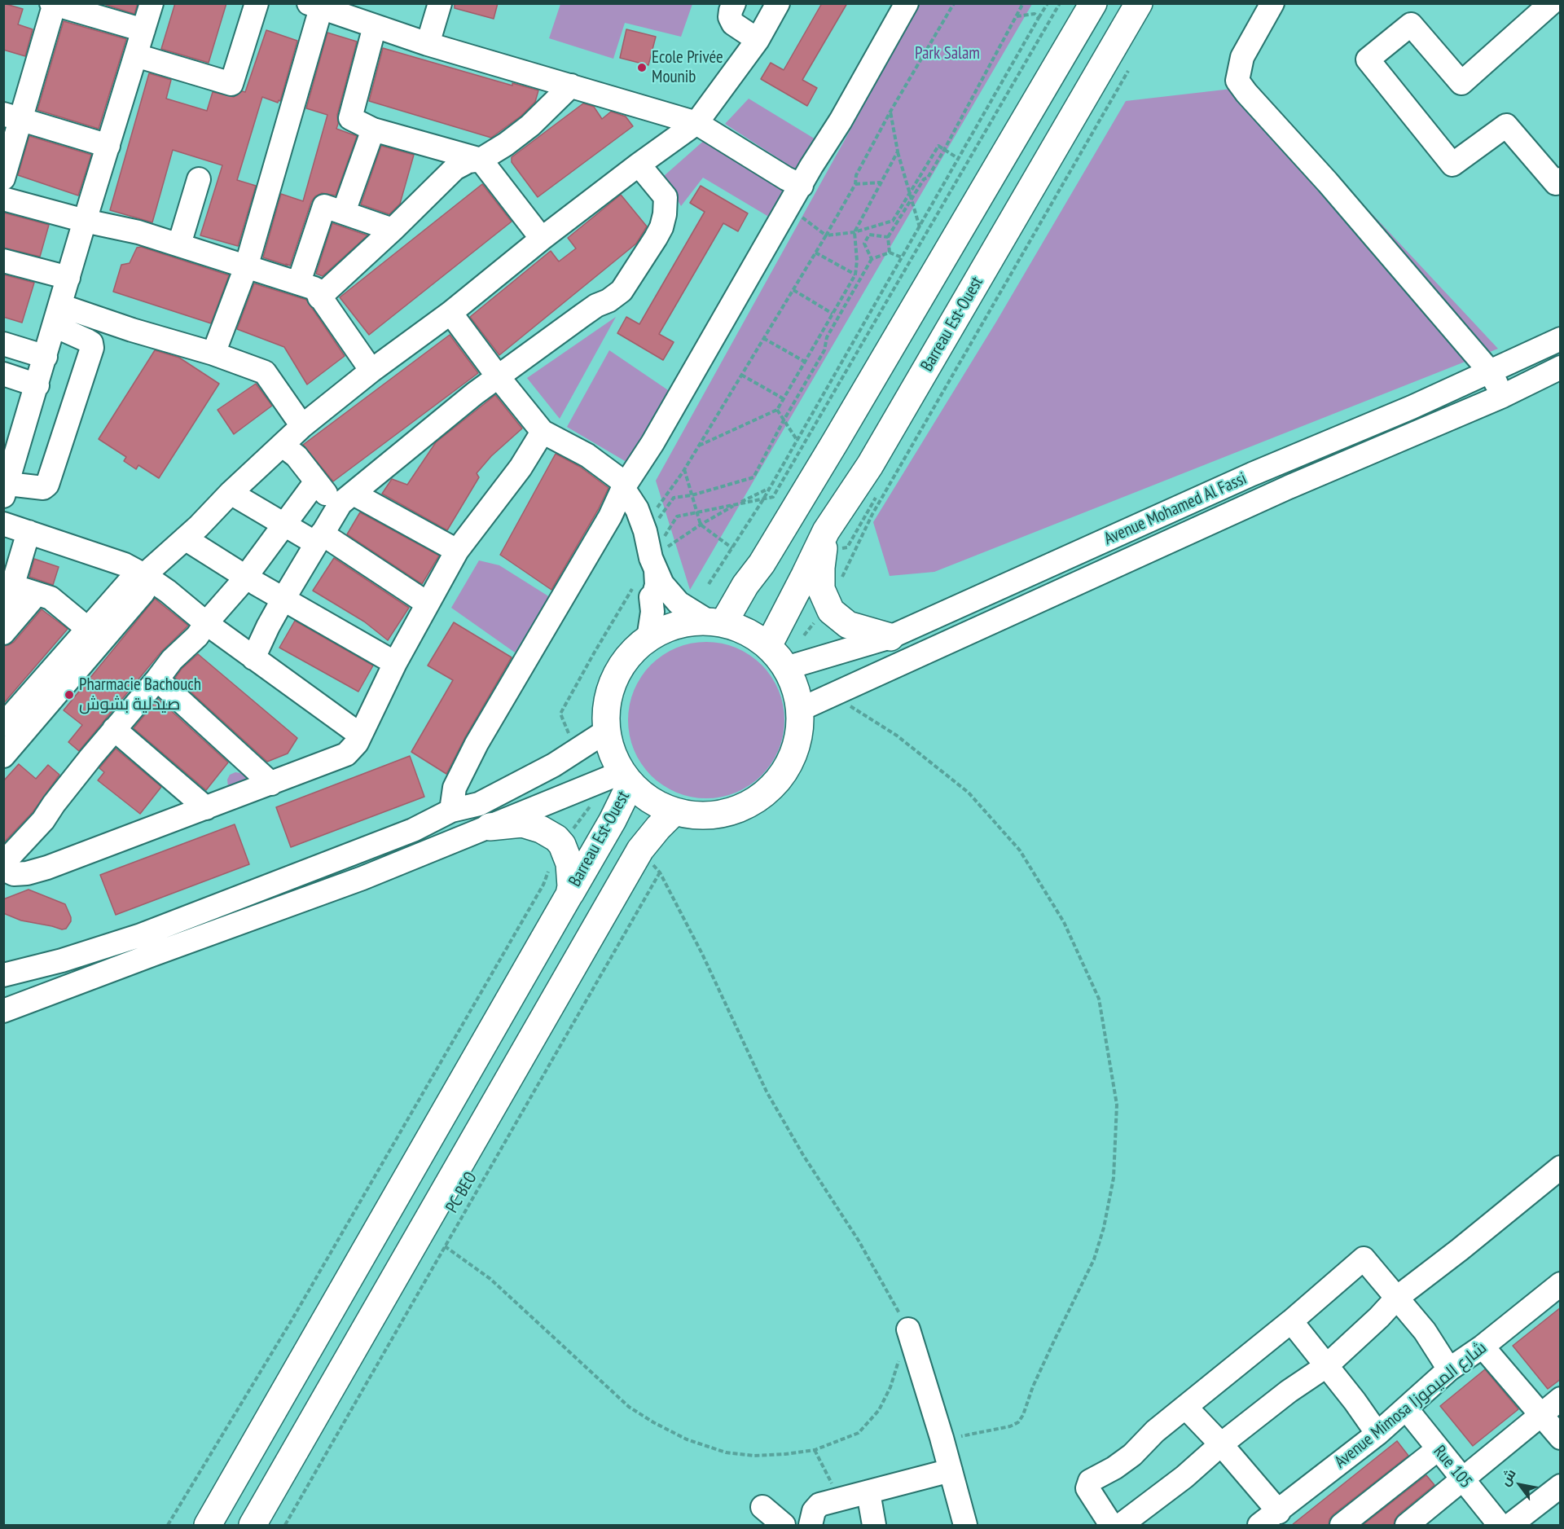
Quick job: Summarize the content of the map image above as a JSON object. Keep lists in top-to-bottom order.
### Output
{
  "streets": {
    "main road": ["Barreau Est-Ouest"],
    "street": ["Avenue Mohamed Al Fassi", "Avenue Mimosa شارع الميموزا", "Rue 105"],
    "path": ["PC BEO"]
  },
  "crossings": [
    ["Avenue Mimosa شارع الميموزا", "Rue 105"]
  ],
  "parks": ["Park Salam"],
  "places": ["Ecole Privée Mounib", "Pharmacie Bachouch صيدلية بشوش"],
  "north": "top left"
}
